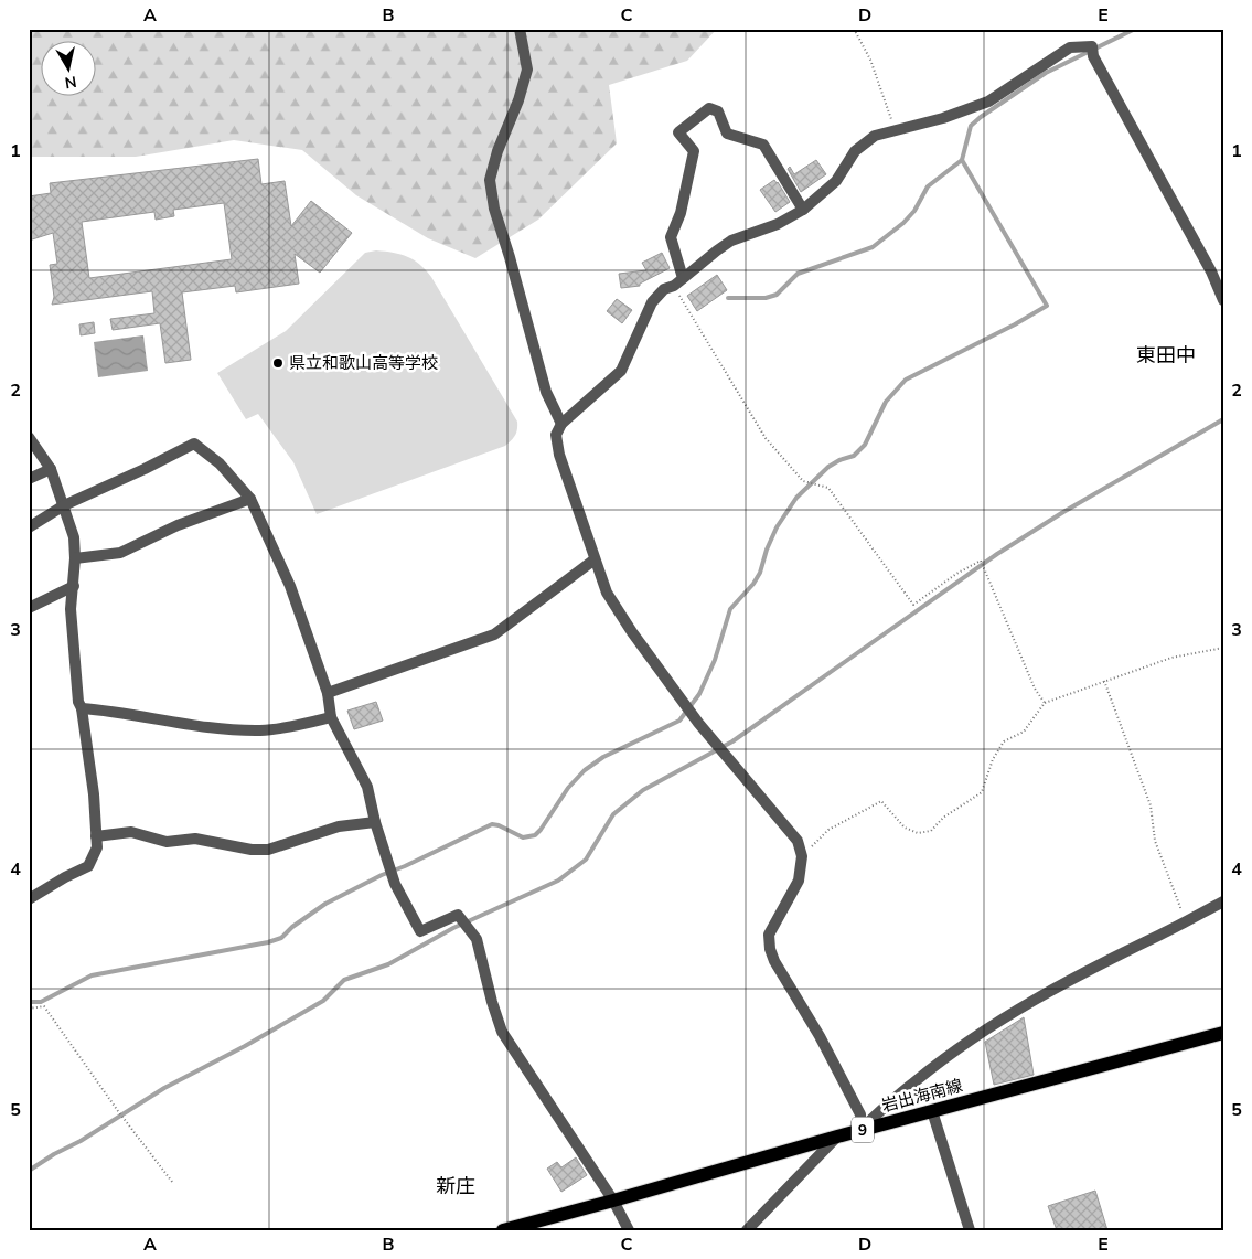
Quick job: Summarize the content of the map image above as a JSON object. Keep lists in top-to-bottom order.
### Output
{
  "streets": {
    "main road": ["岩出海南線", "9"]
  },
  "districts": ["東田中", "新庄"],
  "places": ["県立和歌山高等学校"],
  "north": "bottom",
  "grid": {
    "columns": [
      "A",
      "B",
      "C",
      "D",
      "E"
    ],
    "rows": [
      "1",
      "2",
      "3",
      "4",
      "5"
    ]
  }
}
